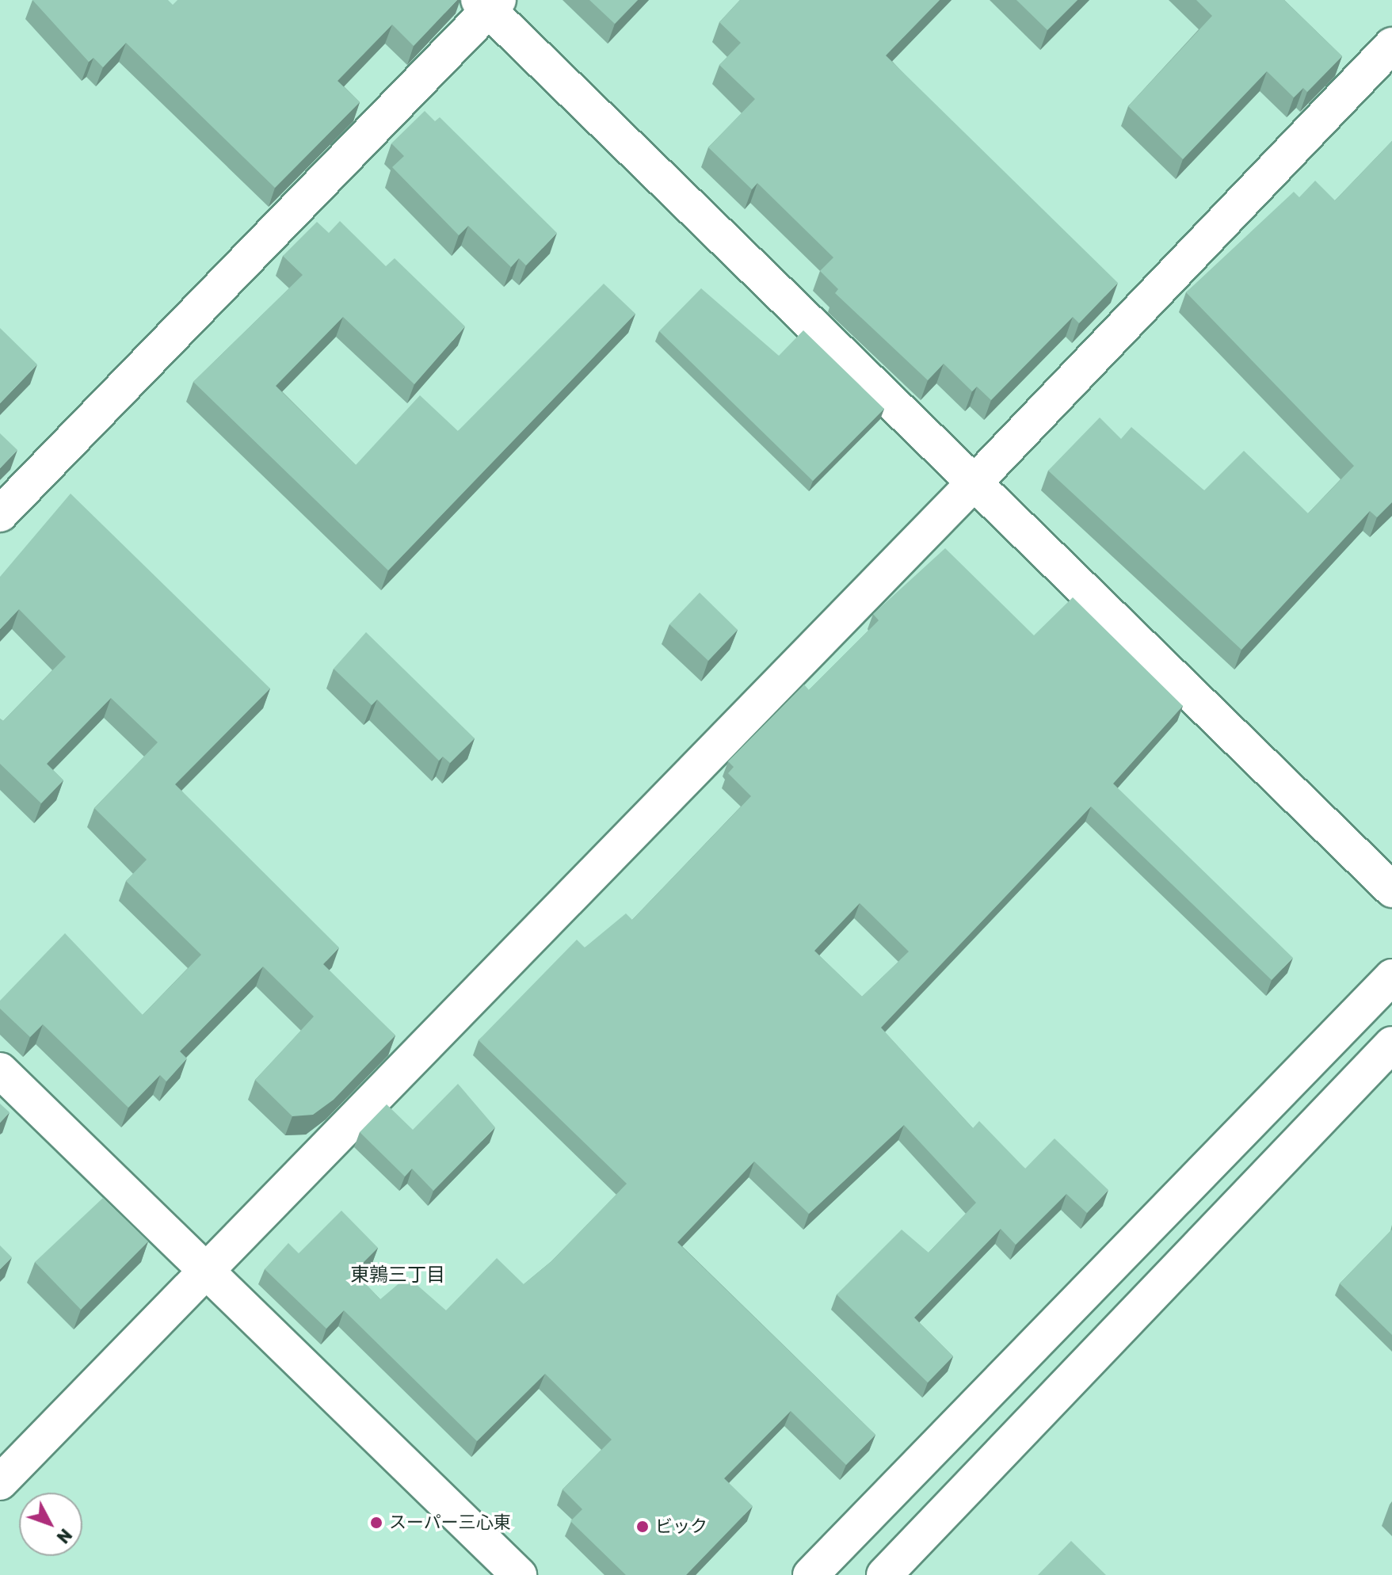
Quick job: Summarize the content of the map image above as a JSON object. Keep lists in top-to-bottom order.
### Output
{
  "districts": ["東鶉三丁目"],
  "places": ["スーパー三心東", "ビック"],
  "north": "bottom right"
}
